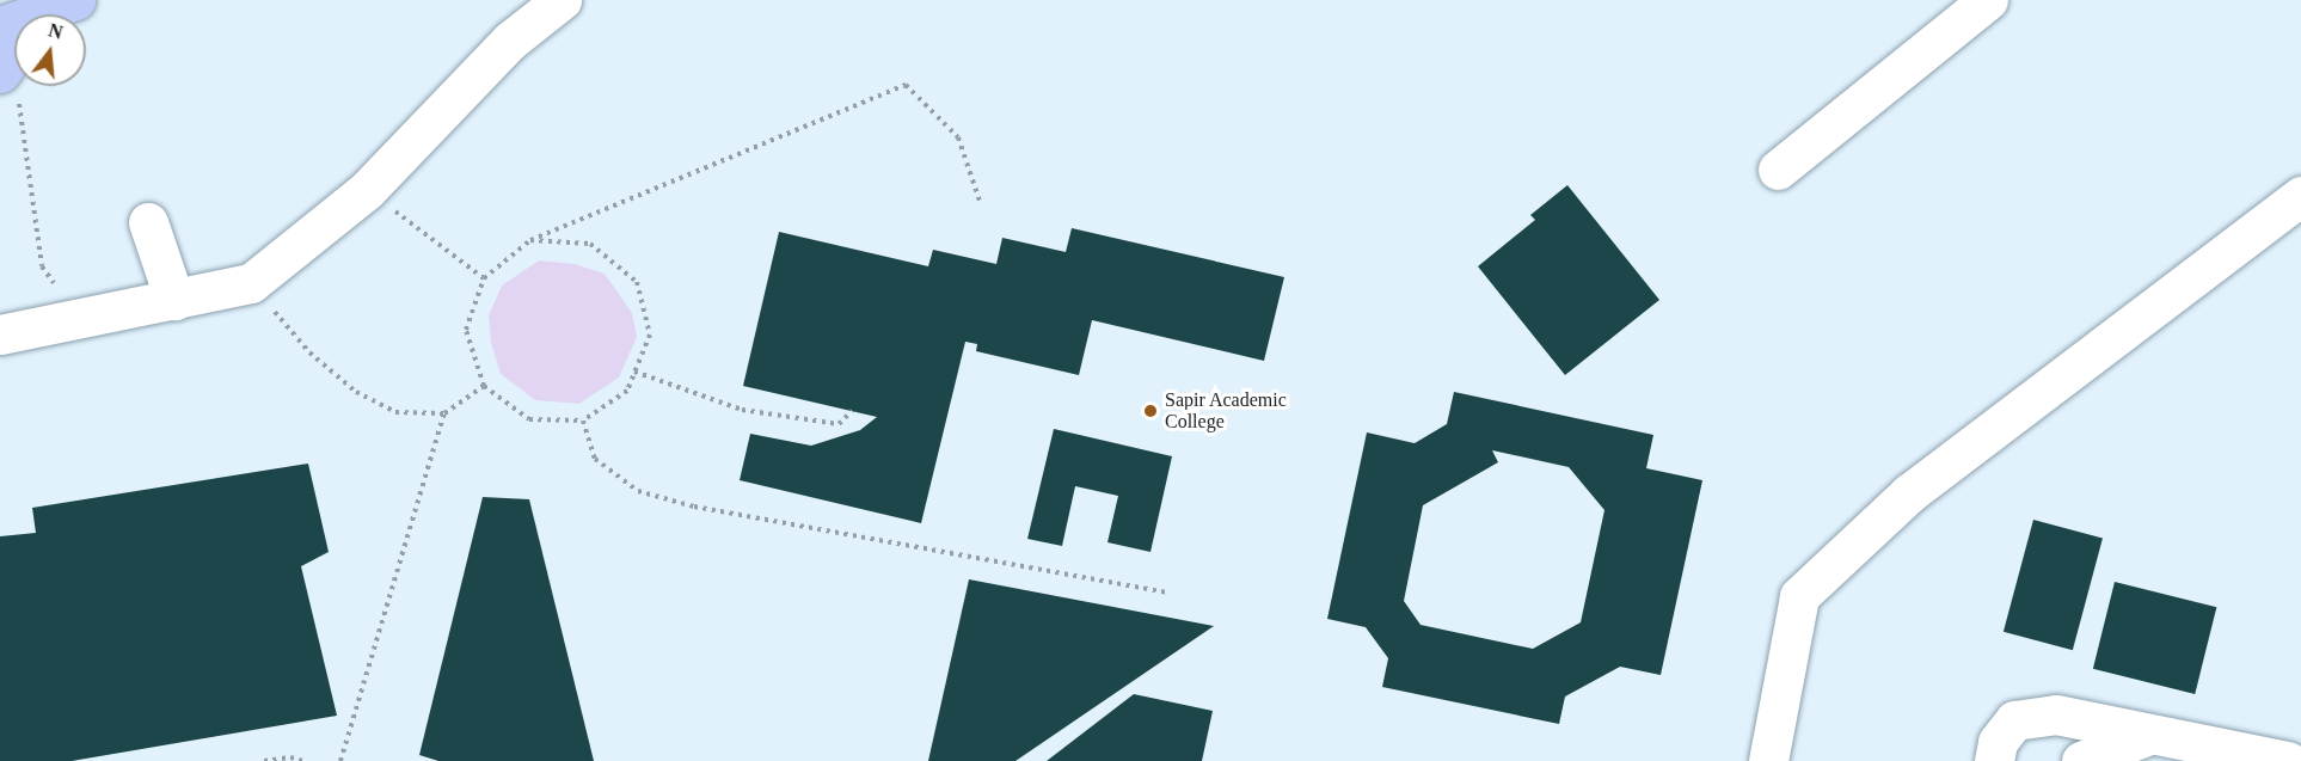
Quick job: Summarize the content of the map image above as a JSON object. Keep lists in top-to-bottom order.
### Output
{
  "places": ["Sapir Academic College"],
  "north": "top"
}
